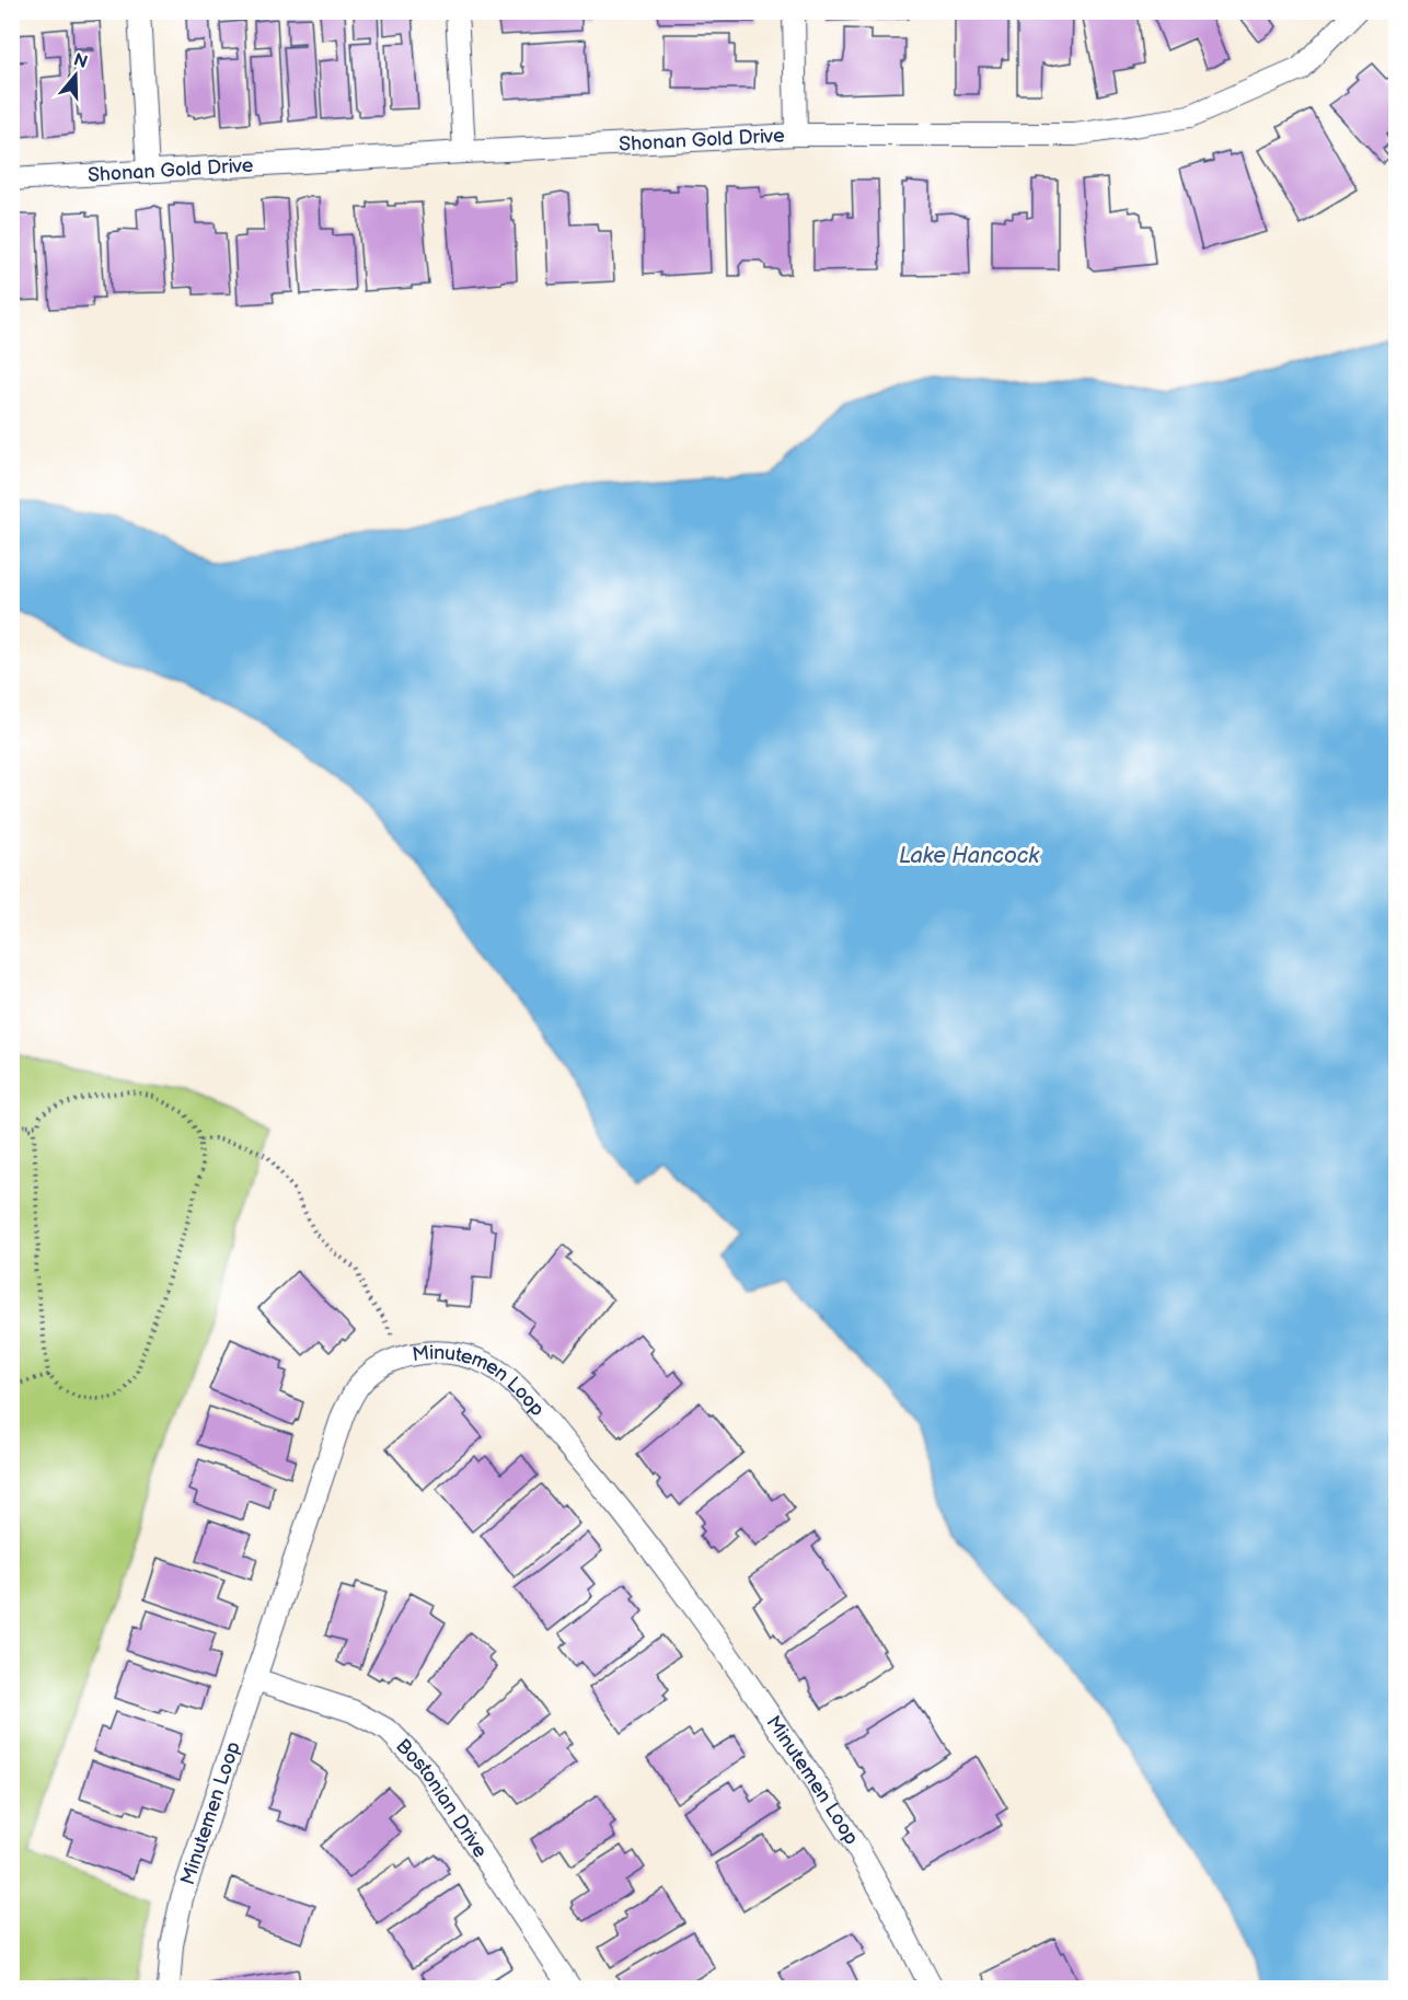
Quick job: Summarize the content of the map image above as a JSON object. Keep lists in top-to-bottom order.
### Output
{
  "streets": {
    "street": ["Shonan Gold Drive", "Minutemen Loop", "Bostonian Drive"]
  },
  "crossings": [
    ["Minutemen Loop", "Bostonian Drive"]
  ],
  "water": ["Lake Hancock"],
  "north": "top"
}
